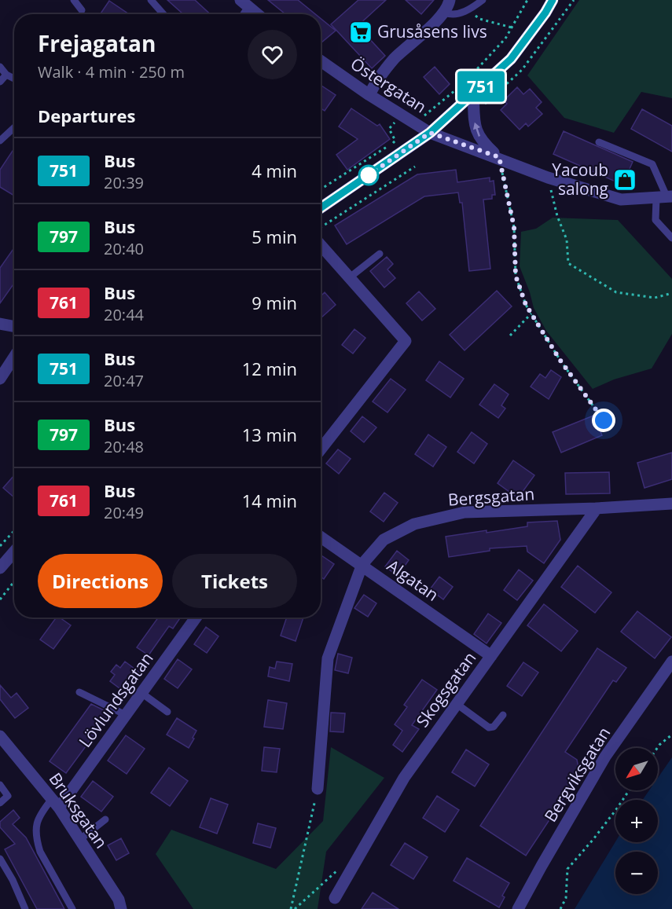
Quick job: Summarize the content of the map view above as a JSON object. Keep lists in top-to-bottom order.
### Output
{
  "streets": {
    "street": [
      "Östergatan",
      "Bergsgatan",
      "Algatan",
      "Skogsgatan",
      "Lövlundsgatan",
      "Bergviksgatan",
      "Bruksgatan"
    ]
  },
  "crossings": [
    ["Bergsgatan", "Algatan"],
    ["Bergsgatan", "Skogsgatan"],
    ["Algatan", "Skogsgatan"],
    ["Lövlundsgatan", "Bruksgatan"]
  ],
  "places": {
    "supermarket": ["Grusåsens livs"],
    "shop": ["Yacoub salong"]
  },
  "lines": ["bus line 751"],
  "north": "bottom left",
  "page": {
    "on_map": "751",
    "heading": [
      ["Frejagatan", "Walk · 4 min · 250 m"],
      "Departures"
    ],
    "list": [
      {
        "mark": "751",
        "name": "Bus",
        "note": "20:39",
        "value": "4 min"
      },
      {
        "mark": "797",
        "name": "Bus",
        "note": "20:40",
        "value": "5 min"
      },
      {
        "mark": "761",
        "name": "Bus",
        "note": "20:44",
        "value": "9 min"
      },
      {
        "mark": "751",
        "name": "Bus",
        "note": "20:47",
        "value": "12 min"
      },
      {
        "mark": "797",
        "name": "Bus",
        "note": "20:48",
        "value": "13 min"
      },
      {
        "mark": "761",
        "name": "Bus",
        "note": "20:49",
        "value": "14 min"
      }
    ],
    "buttons": ["Directions", "Tickets"],
    "map_buttons": ["+", "−"]
  }
}
